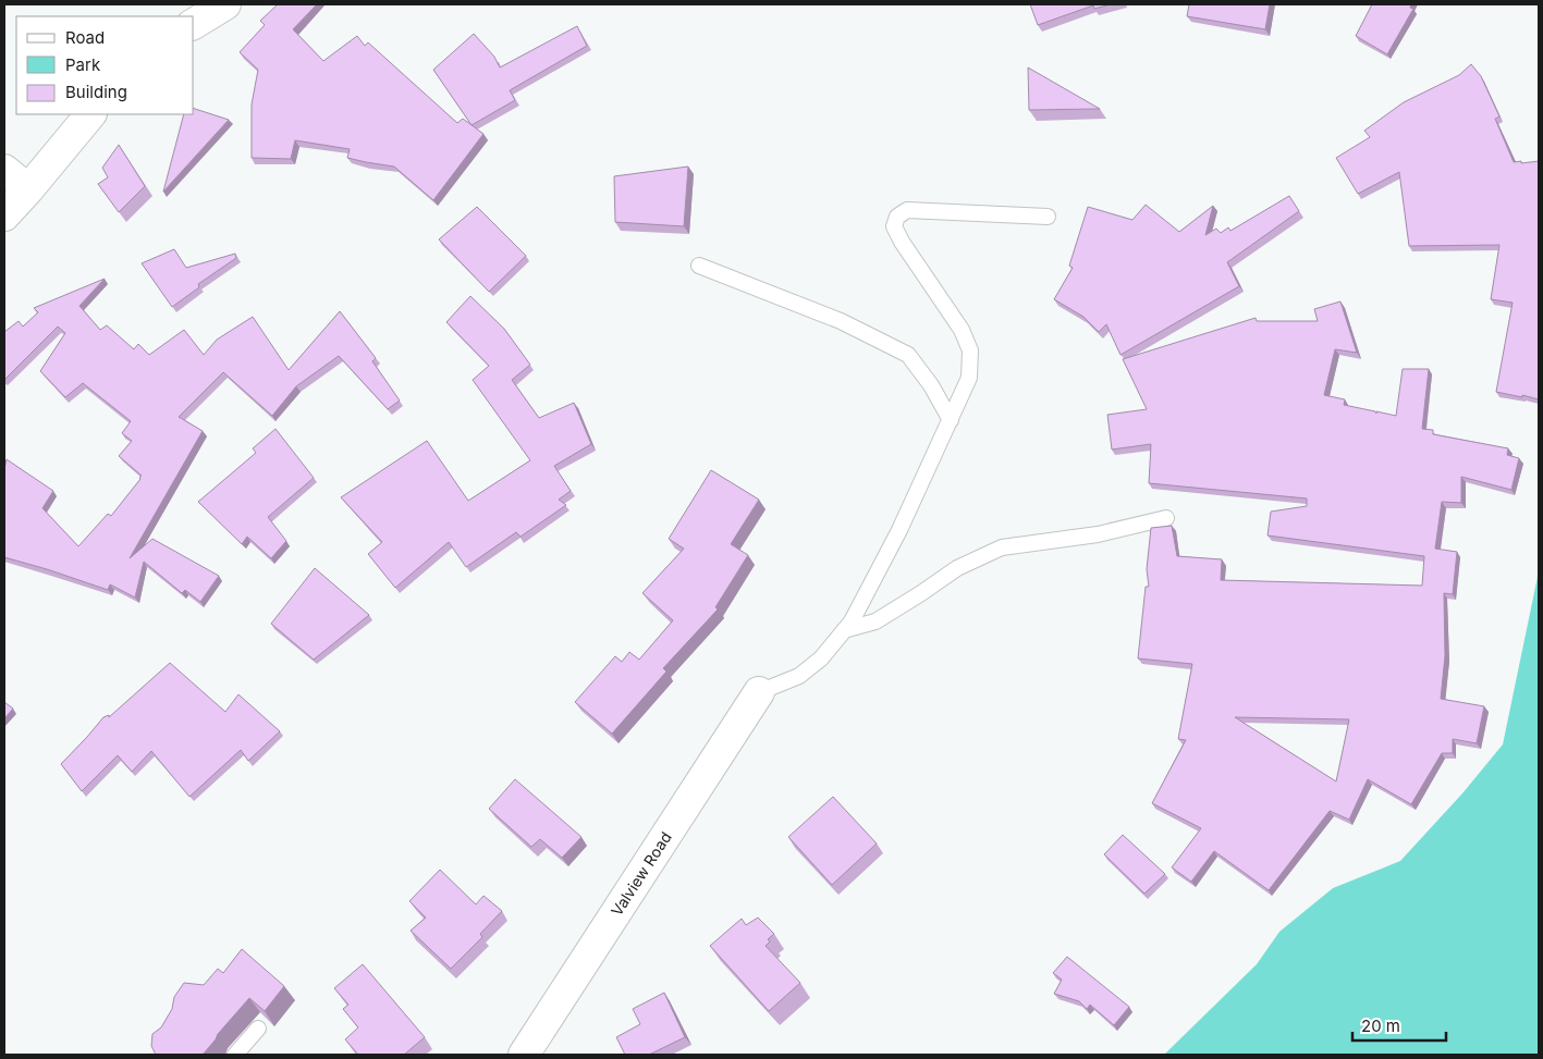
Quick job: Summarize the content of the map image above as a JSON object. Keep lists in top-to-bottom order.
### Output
{
  "streets": {
    "street": ["Valview Road"]
  },
  "legend": ["Road", "Park", "Building"],
  "scale_bar": "20 m"
}
